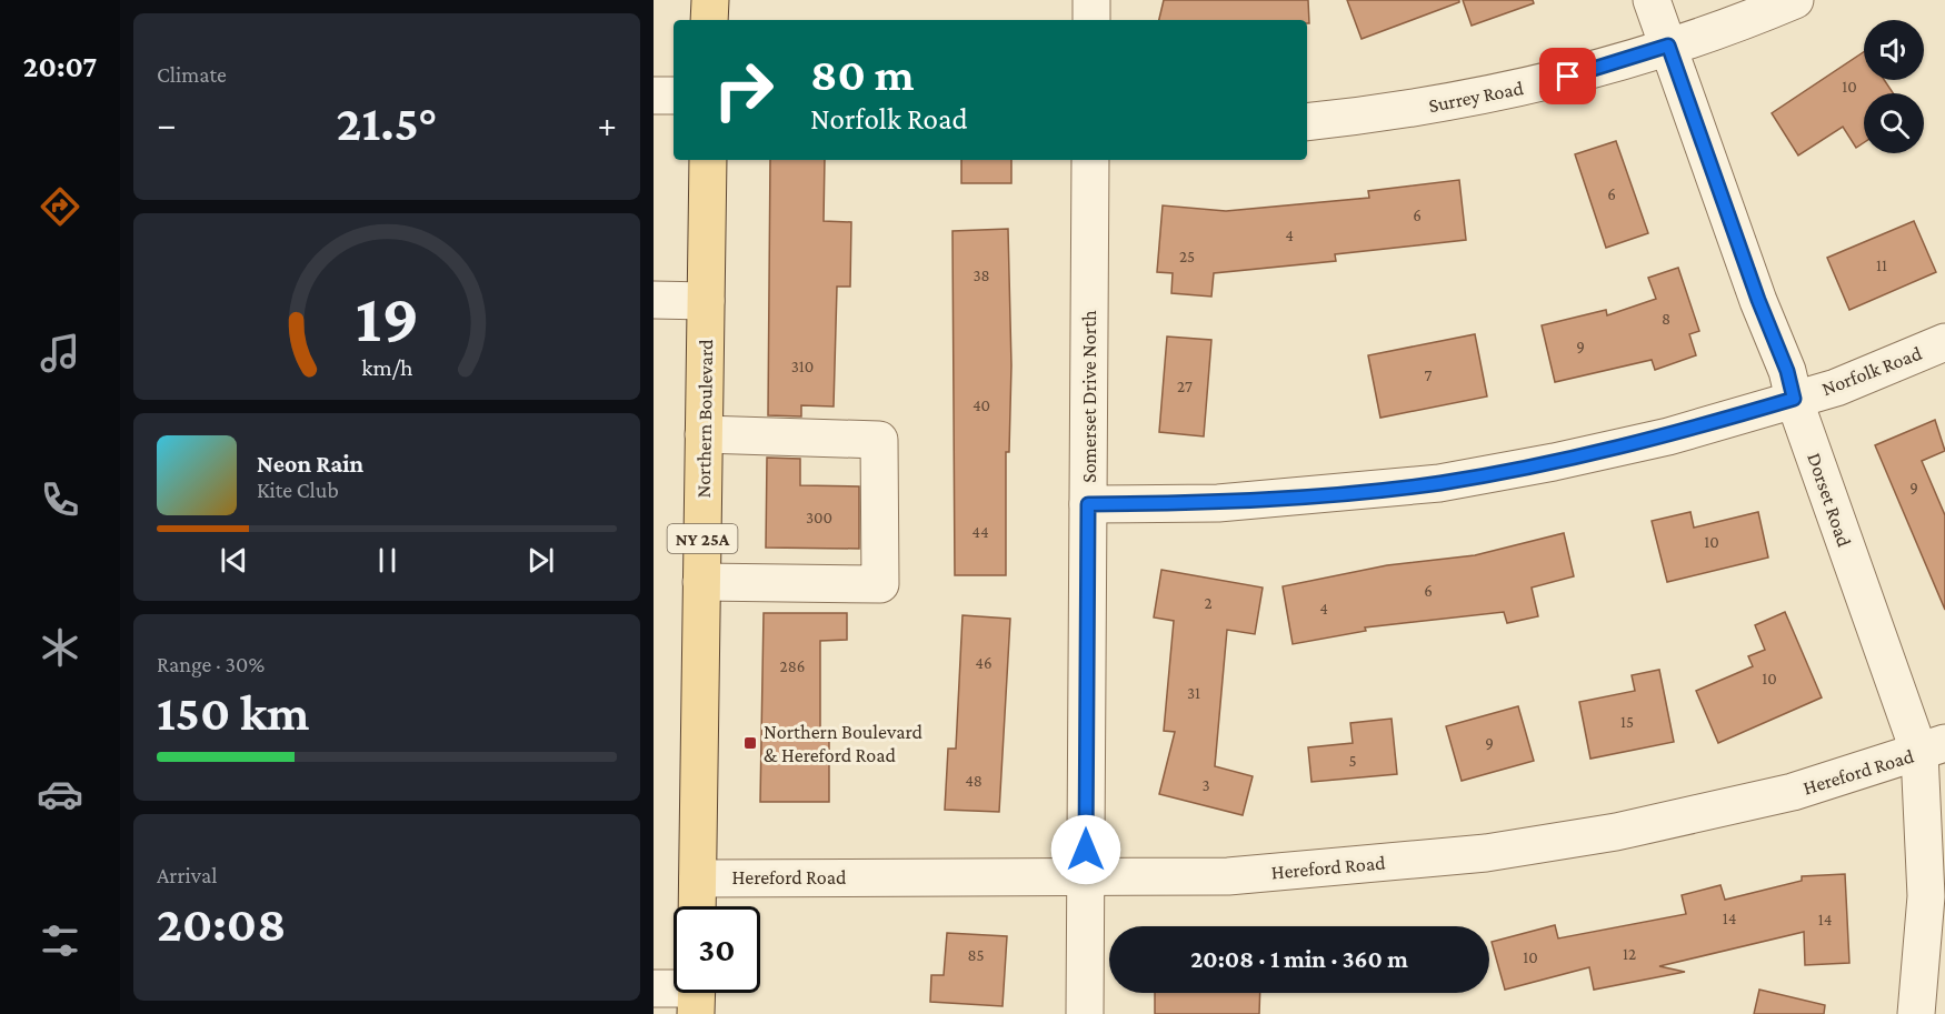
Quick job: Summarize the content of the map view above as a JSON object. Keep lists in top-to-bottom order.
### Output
{
  "streets": {
    "main road": ["Northern Boulevard", "NY 25A"],
    "street": [
      "Surrey Road",
      "Norfolk Road",
      "Somerset Drive North",
      "Dorset Road",
      "Hereford Road"
    ]
  },
  "crossings": [
    ["Surrey Road", "Dorset Road"],
    ["Norfolk Road", "Somerset Drive North"],
    ["Norfolk Road", "Dorset Road"],
    ["Somerset Drive North", "Hereford Road"],
    ["Northern Boulevard", "Hereford Road"],
    ["Dorset Road", "Hereford Road"]
  ],
  "places": {
    "transit": ["Northern Boulevard & Hereford Road"]
  },
  "house_numbers": [
    "10",
    "6",
    "6",
    "4",
    "25",
    "11",
    "38",
    "8",
    "9",
    "310",
    "7",
    "27",
    "40",
    "9",
    "300",
    "44",
    "10",
    "6",
    "2",
    "4",
    "46",
    "286",
    "10",
    "31",
    "15",
    "9",
    "5",
    "48",
    "3",
    "14",
    "14",
    "12",
    "85",
    "10"
  ],
  "page": {
    "tabs": "20:07",
    "tile": [
      "Climate",
      ["Range · 30%", "150 km"],
      ["Arrival", "20:08"]
    ],
    "turn": ["80 m", "Norfolk Road"],
    "heat": ["−", "21.5°", "+"],
    "song": ["Neon Rain", "Kite Club"],
    "limit": "30",
    "trip": "20:08 · 1 min · 360 m",
    "gauge": ["19", "km/h"]
  }
}
